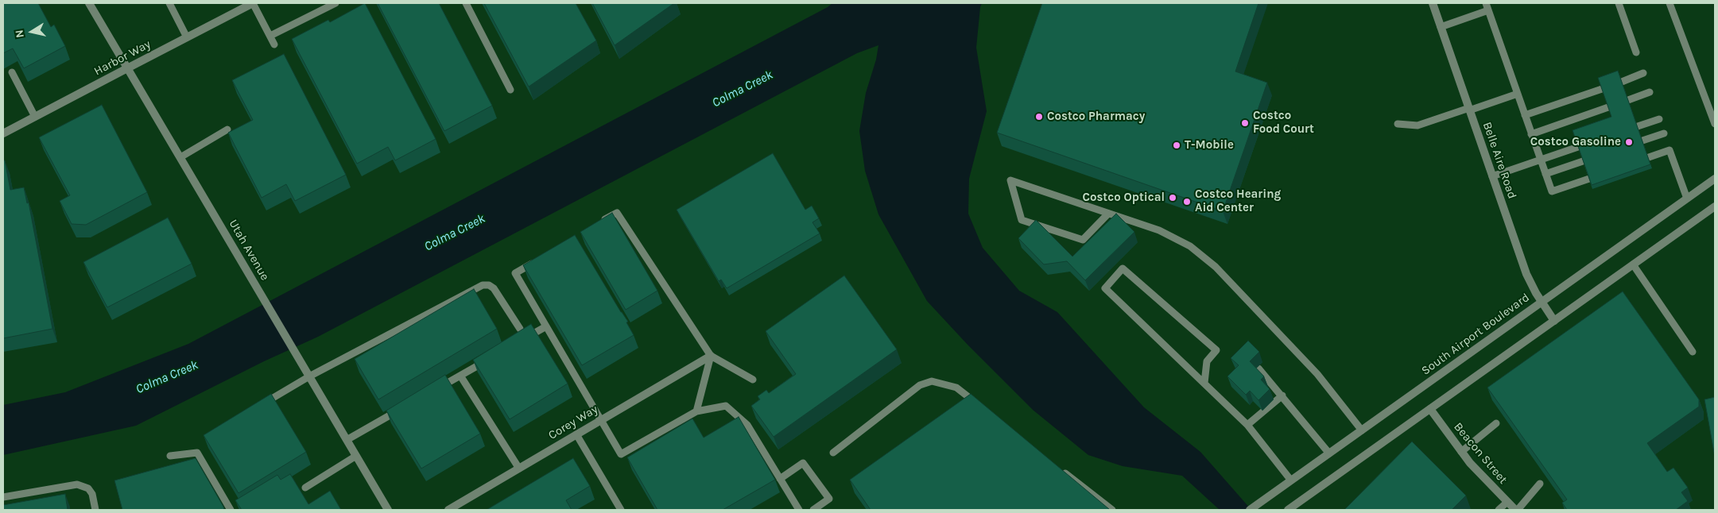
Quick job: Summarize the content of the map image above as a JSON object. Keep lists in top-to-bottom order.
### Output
{
  "streets": {
    "street": [
      "Harbor Way",
      "Belle Aire Road",
      "Utah Avenue",
      "South Airport Boulevard",
      "Corey Way",
      "Beacon Street"
    ]
  },
  "crossings": [
    ["Harbor Way", "Utah Avenue"],
    ["Belle Aire Road", "South Airport Boulevard"]
  ],
  "water": ["Colma Creek"],
  "places": [
    "Costco Pharmacy",
    "Costco Food Court",
    "Costco Gasoline",
    "T-Mobile",
    "Costco Optical",
    "Costco Hearing Aid Center"
  ],
  "north": "left"
}
